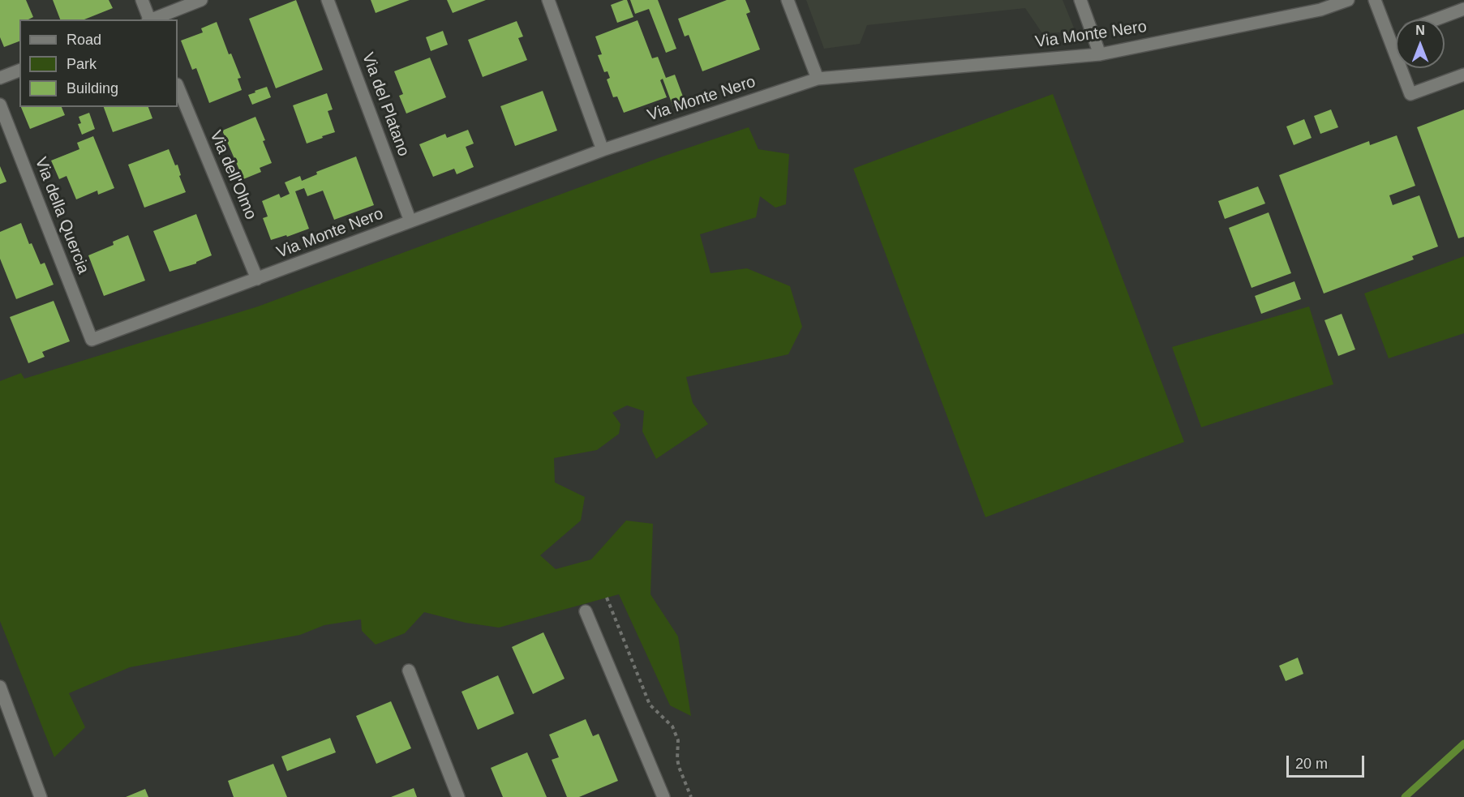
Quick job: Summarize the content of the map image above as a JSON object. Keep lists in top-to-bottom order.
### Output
{
  "streets": {
    "street": [
      "Via Monte Nero",
      "Via del Platano",
      "Via dell'Olmo",
      "Via della Quercia"
    ]
  },
  "crossings": [
    ["Via Monte Nero", "Via del Platano"],
    ["Via Monte Nero", "Via dell'Olmo"],
    ["Via Monte Nero", "Via della Quercia"]
  ],
  "legend": ["Road", "Park", "Building"],
  "scale_bar": "20 m",
  "north": "top"
}
